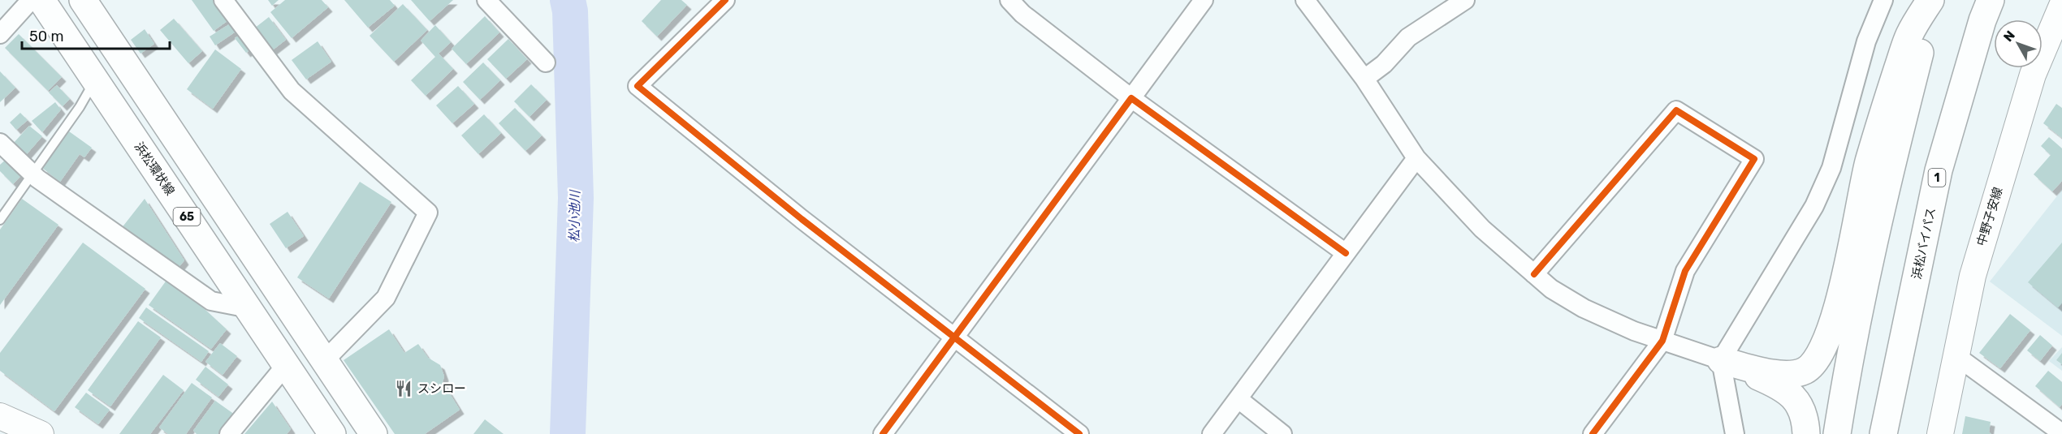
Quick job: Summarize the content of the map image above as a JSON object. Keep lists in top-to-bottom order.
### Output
{
  "streets": {
    "main road": [
      "浜松環状線",
      "1",
      "65",
      "中野子安線",
      "浜松バイパス"
    ]
  },
  "water": ["松小池川"],
  "places": {
    "restaurant": ["スシロー"]
  },
  "scale_bar": "50 m",
  "north": "top left"
}
